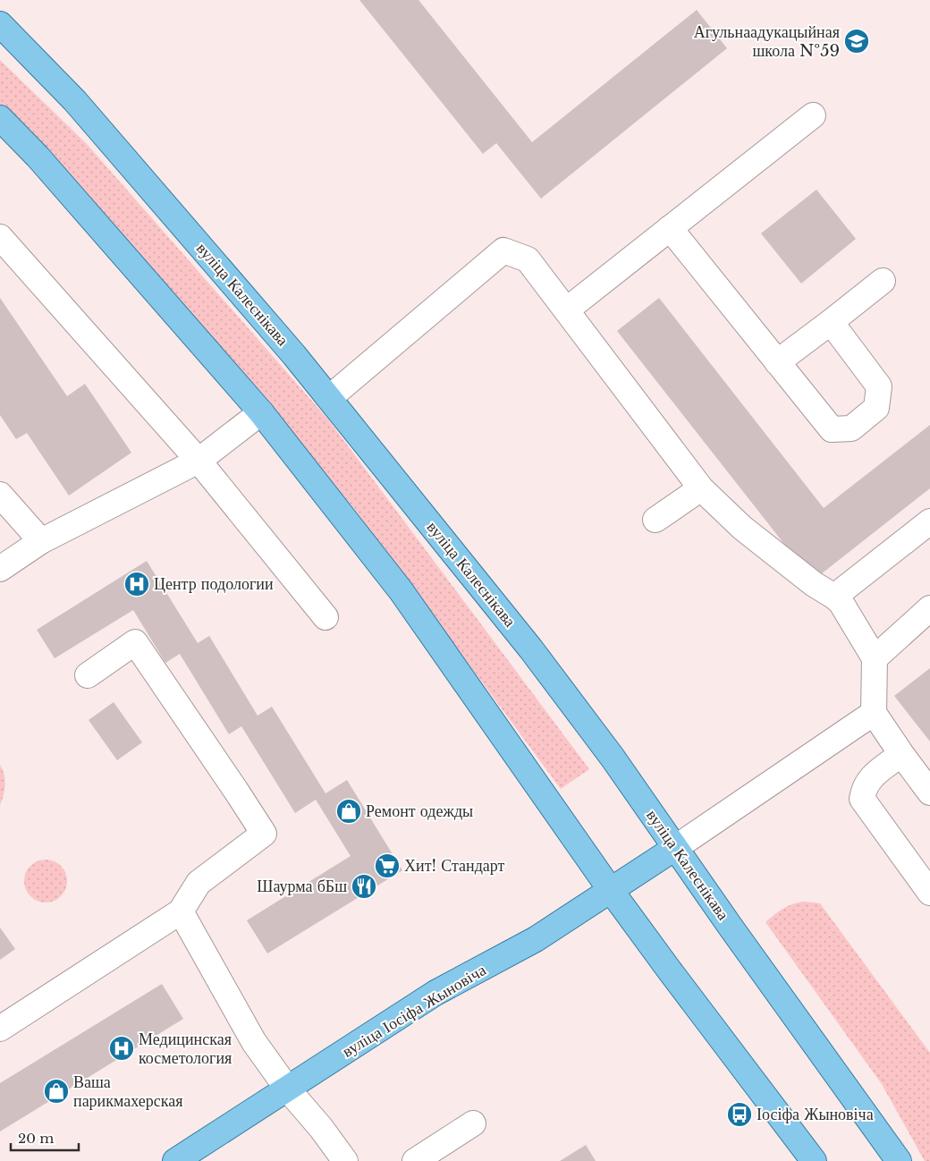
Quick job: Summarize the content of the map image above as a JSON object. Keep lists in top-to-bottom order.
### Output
{
  "streets": {
    "main road": ["вуліца Калеснікава", "вуліца Іосіфа Жыновіча"]
  },
  "crossings": [
    ["вуліца Калеснікава", "вуліца Іосіфа Жыновіча"]
  ],
  "places": {
    "school or university": ["Агульнаадукацыйная школа №59"],
    "hospital": ["Центр подологии", "Медицинская косметология"],
    "shop": ["Ремонт одежды", "Ваша парикмахерская"],
    "supermarket": ["Хит! Стандарт"],
    "restaurant": ["Шаурма бБш"],
    "bus stop": ["Іосіфа Жыновіча"]
  },
  "scale_bar": "20 m"
}
